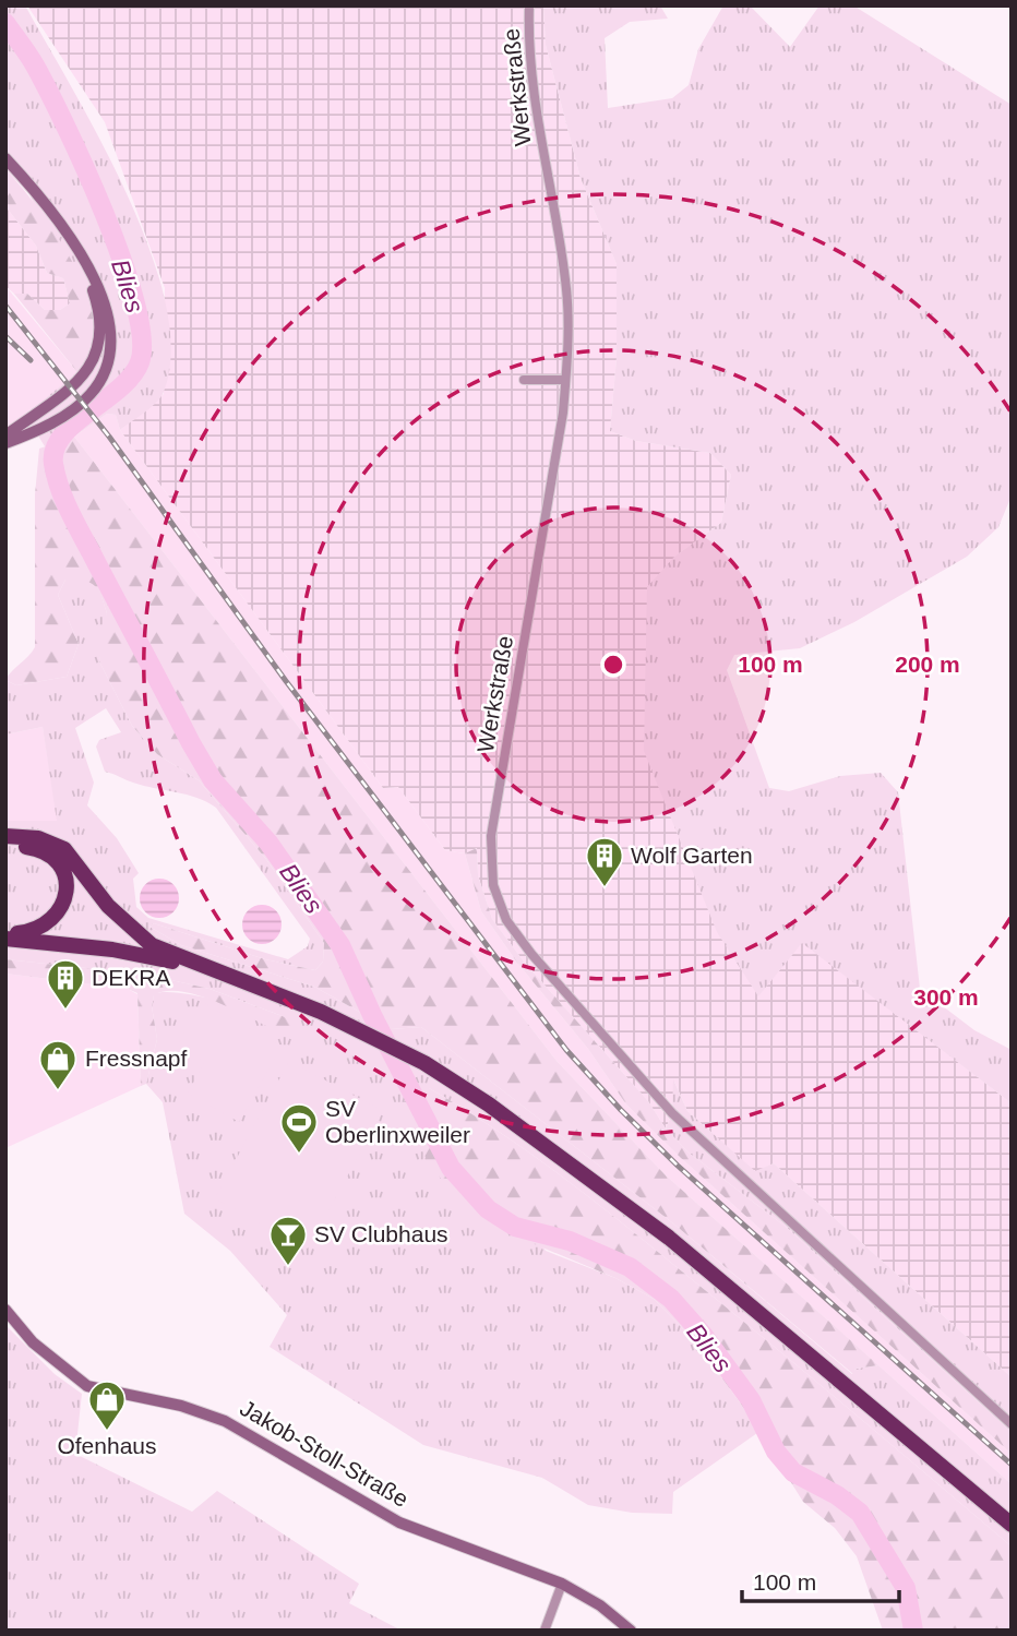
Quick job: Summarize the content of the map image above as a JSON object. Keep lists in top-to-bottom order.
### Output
{
  "streets": {
    "main road": ["Jakob-Stoll-Straße"],
    "street": ["Werkstraße"]
  },
  "water": ["Blies"],
  "places": {
    "building": ["Wolf Garten", "DEKRA"],
    "shop": ["Fressnapf", "Ofenhaus"],
    "sports": ["SV Oberlinxweiler"],
    "bar": ["SV Clubhaus"]
  },
  "scale_bar": "100 m",
  "rings": ["100 m", "200 m", "300 m"]
}
